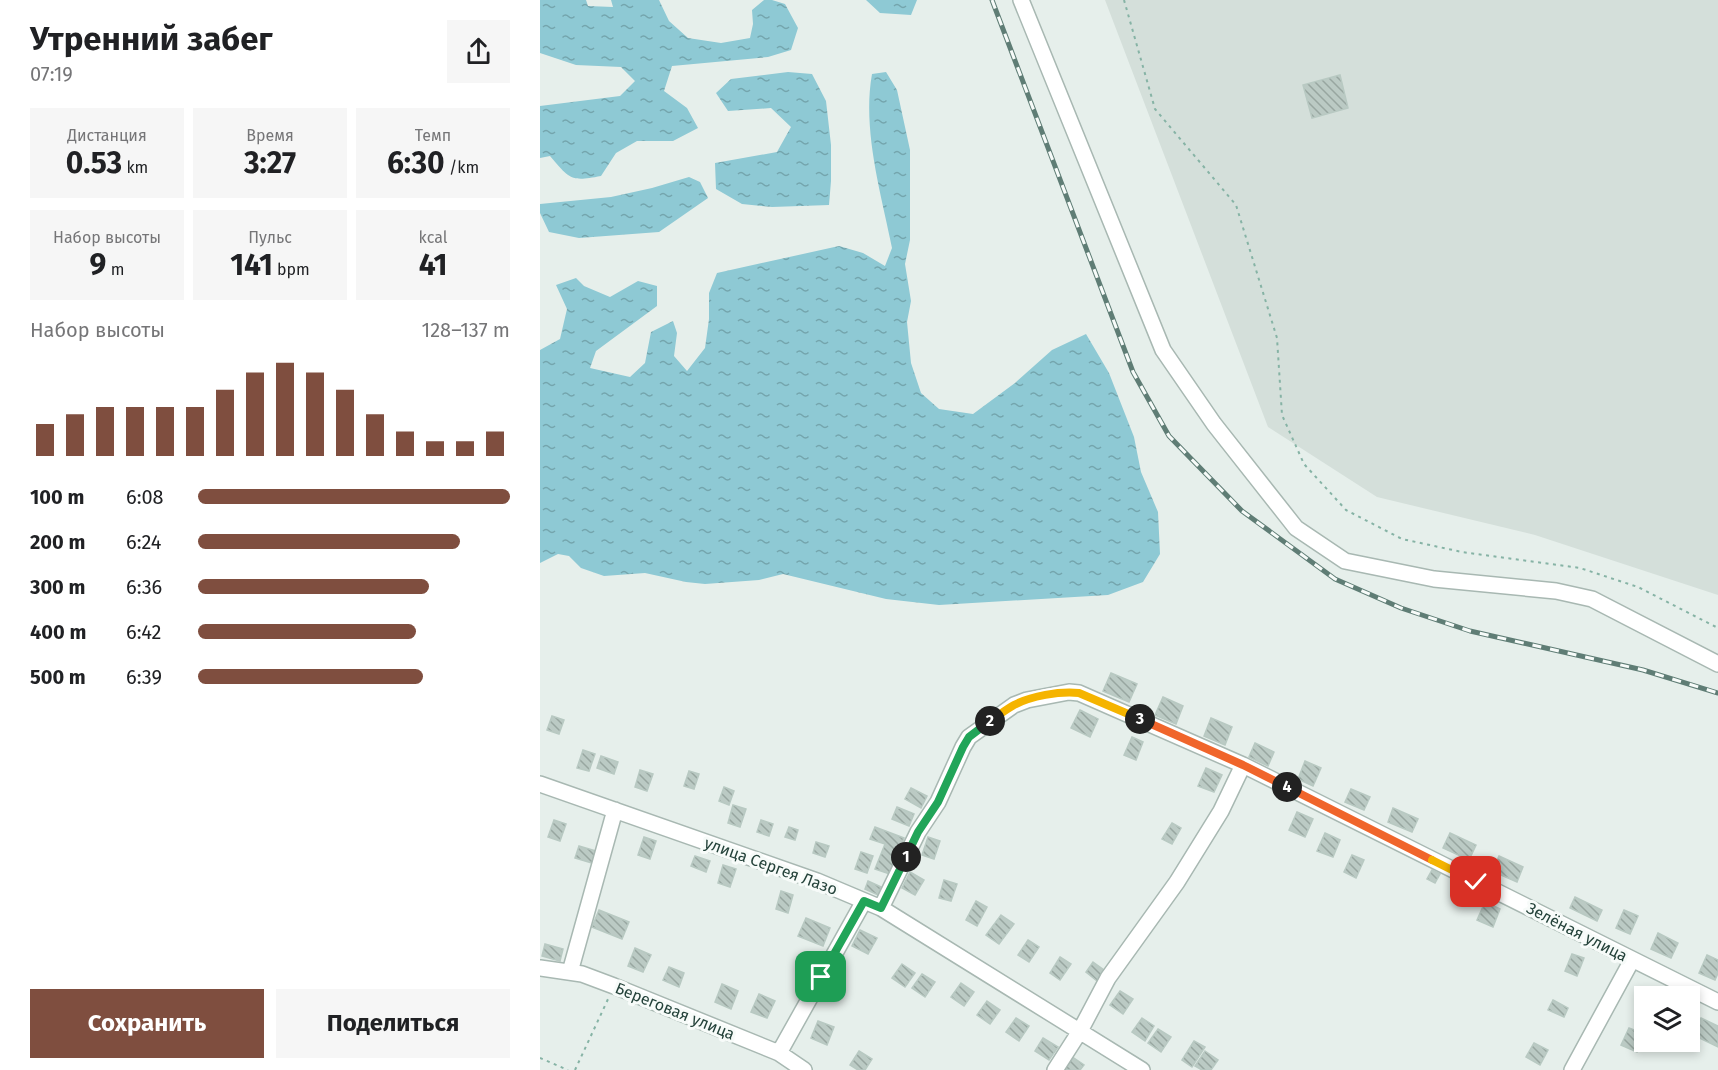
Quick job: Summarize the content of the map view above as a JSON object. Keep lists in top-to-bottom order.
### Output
{
  "streets": {
    "street": ["улица Сергея Лазо", "Зелёная улица", "Береговая улица"]
  },
  "crossings": [
    ["улица Сергея Лазо", "Зелёная улица"]
  ],
  "page": {
    "heading": ["Утренний забег", "07:19"],
    "stats": [
      ["Дистанция", "0.53 km"],
      ["Время", "3:27"],
      ["Темп", "6:30 /km"],
      ["Набор высоты", "9 m"],
      ["Пульс", "141 bpm"],
      ["kcal", "41"]
    ],
    "chart": ["Набор высоты", "128–137 m"],
    "list": [
      {
        "name": "100 m",
        "note": "6:08"
      },
      {
        "name": "200 m",
        "note": "6:24"
      },
      {
        "name": "300 m",
        "note": "6:36"
      },
      {
        "name": "400 m",
        "note": "6:42"
      },
      {
        "name": "500 m",
        "note": "6:39"
      }
    ],
    "pins": [
      "3",
      "2",
      "4",
      "1"
    ],
    "buttons": ["Сохранить", "Поделиться"]
  }
}
